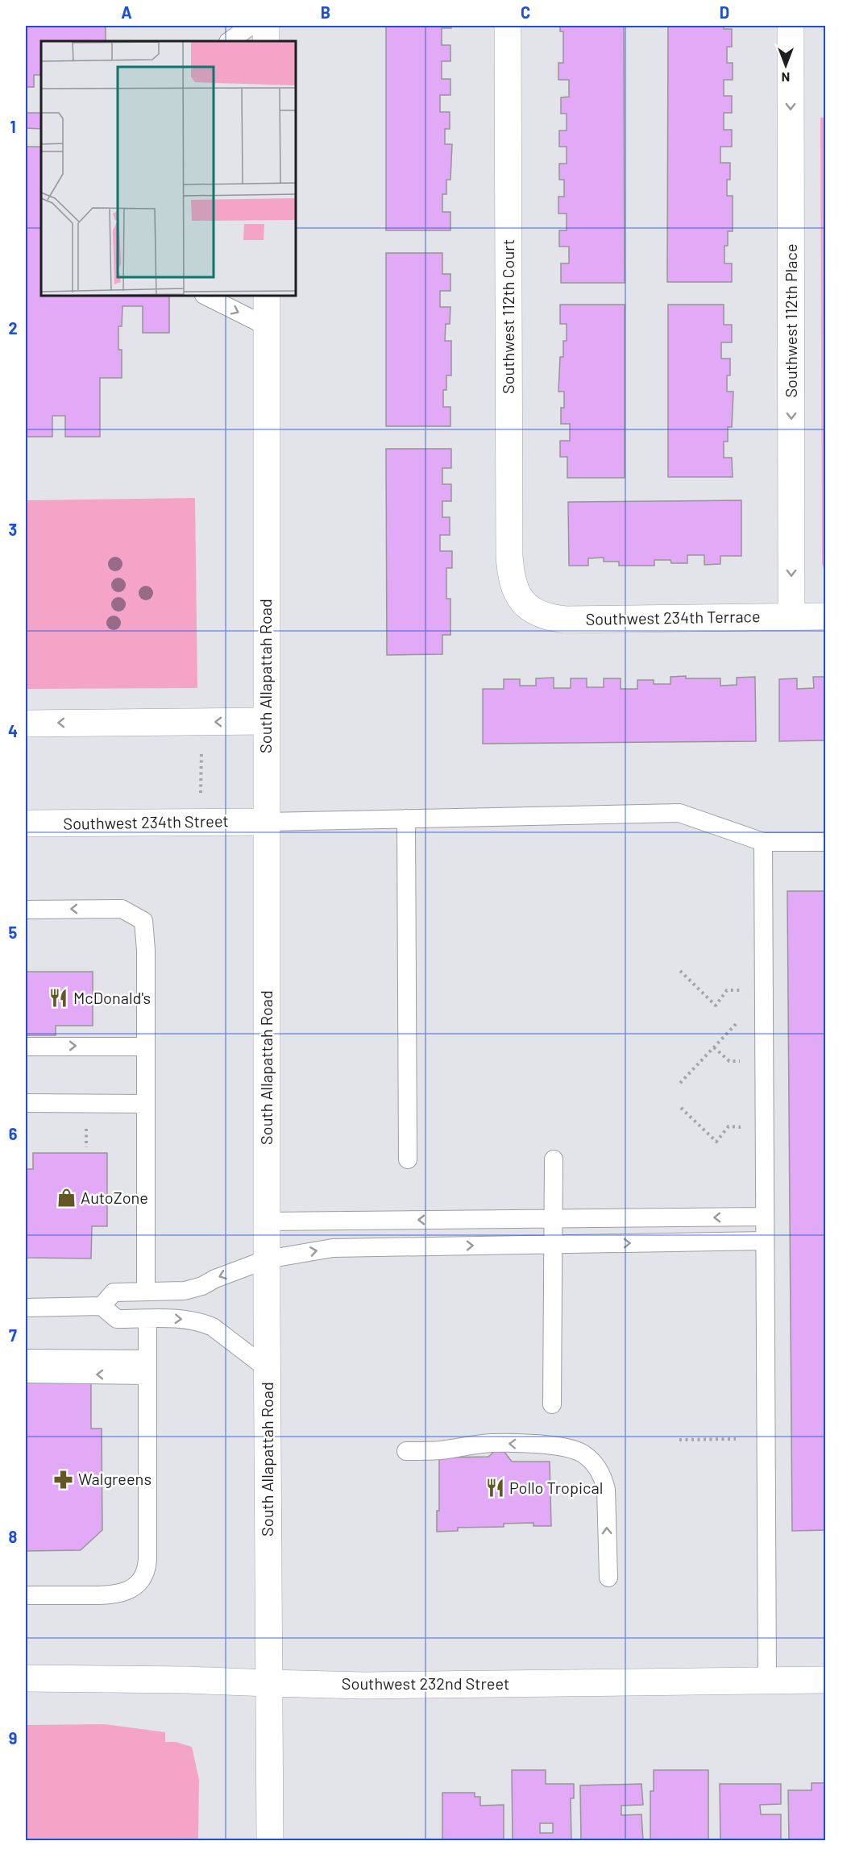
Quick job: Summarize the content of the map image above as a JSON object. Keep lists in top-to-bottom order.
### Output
{
  "streets": {
    "street": [
      "Southwest 112th Court",
      "Southwest 112th Place",
      "Southwest 234th Terrace",
      "South Allapattah Road",
      "Southwest 234th Street",
      "Southwest 232nd Street"
    ]
  },
  "crossings": [
    ["Southwest 112th Court", "Southwest 234th Terrace"],
    ["Southwest 112th Place", "Southwest 234th Terrace"],
    ["South Allapattah Road", "Southwest 234th Street"],
    ["South Allapattah Road", "Southwest 232nd Street"]
  ],
  "one_way": ["Southwest 112th Place"],
  "places": {
    "restaurant": ["McDonald's", "Pollo Tropical"],
    "shop": ["AutoZone"],
    "pharmacy": ["Walgreens"]
  },
  "north": "bottom",
  "grid": {
    "columns": [
      "A",
      "B",
      "C",
      "D"
    ],
    "rows": [
      "1",
      "2",
      "3",
      "4",
      "5",
      "6",
      "7",
      "8",
      "9"
    ]
  }
}
